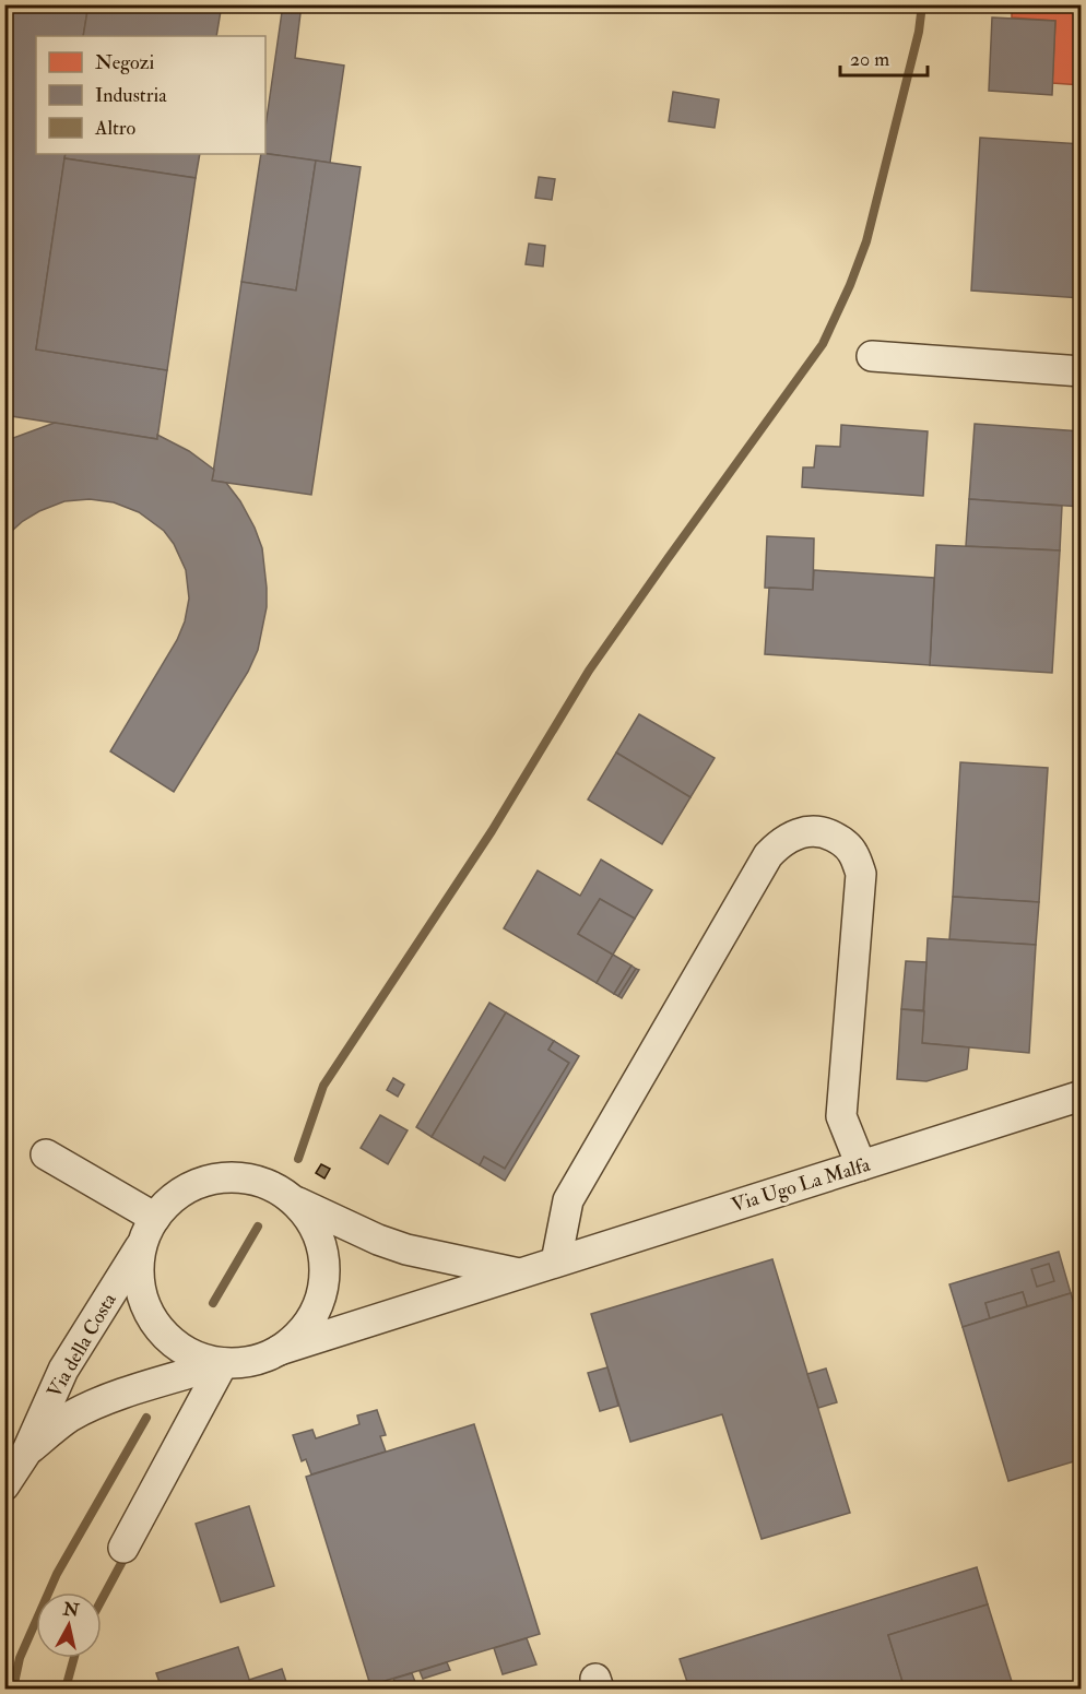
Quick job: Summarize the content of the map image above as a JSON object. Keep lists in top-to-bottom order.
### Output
{
  "streets": {
    "street": ["Via Ugo La Malfa", "Via della Costa"]
  },
  "crossings": [
    ["Via Ugo La Malfa", "Via della Costa"]
  ],
  "legend": ["Negozi", "Industria", "Altro"],
  "scale_bar": "20 m",
  "north": "top"
}
